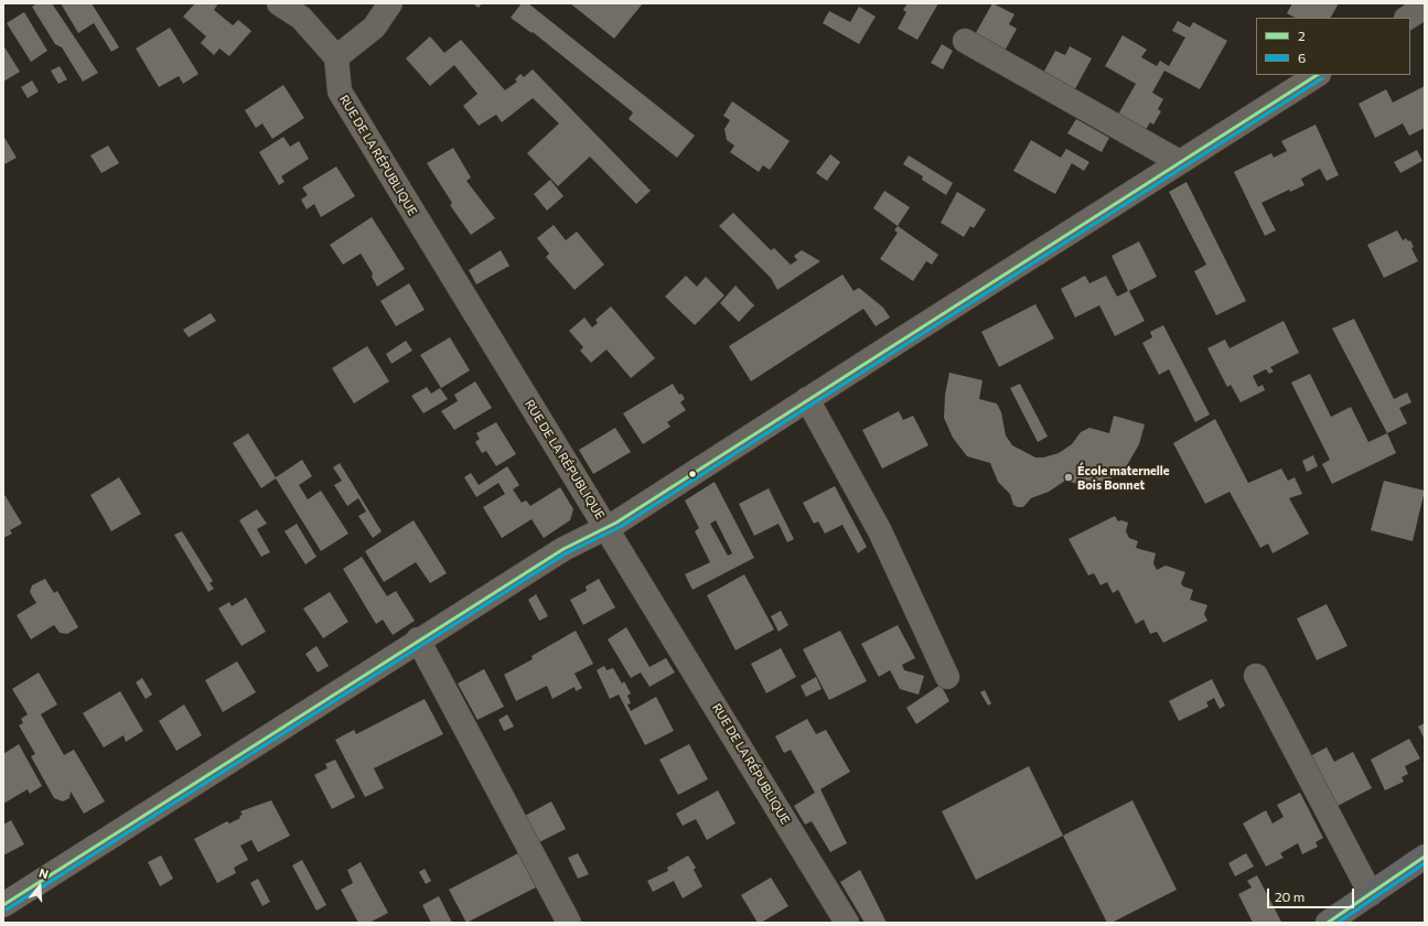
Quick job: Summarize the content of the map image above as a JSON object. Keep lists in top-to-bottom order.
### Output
{
  "streets": {
    "street": ["RUE DE LA RÉPUBLIQUE"]
  },
  "places": ["École maternelle Bois Bonnet"],
  "lines": ["transit line 2", "transit line 6"],
  "legend": ["2", "6"],
  "scale_bar": "20 m",
  "north": "top"
}
